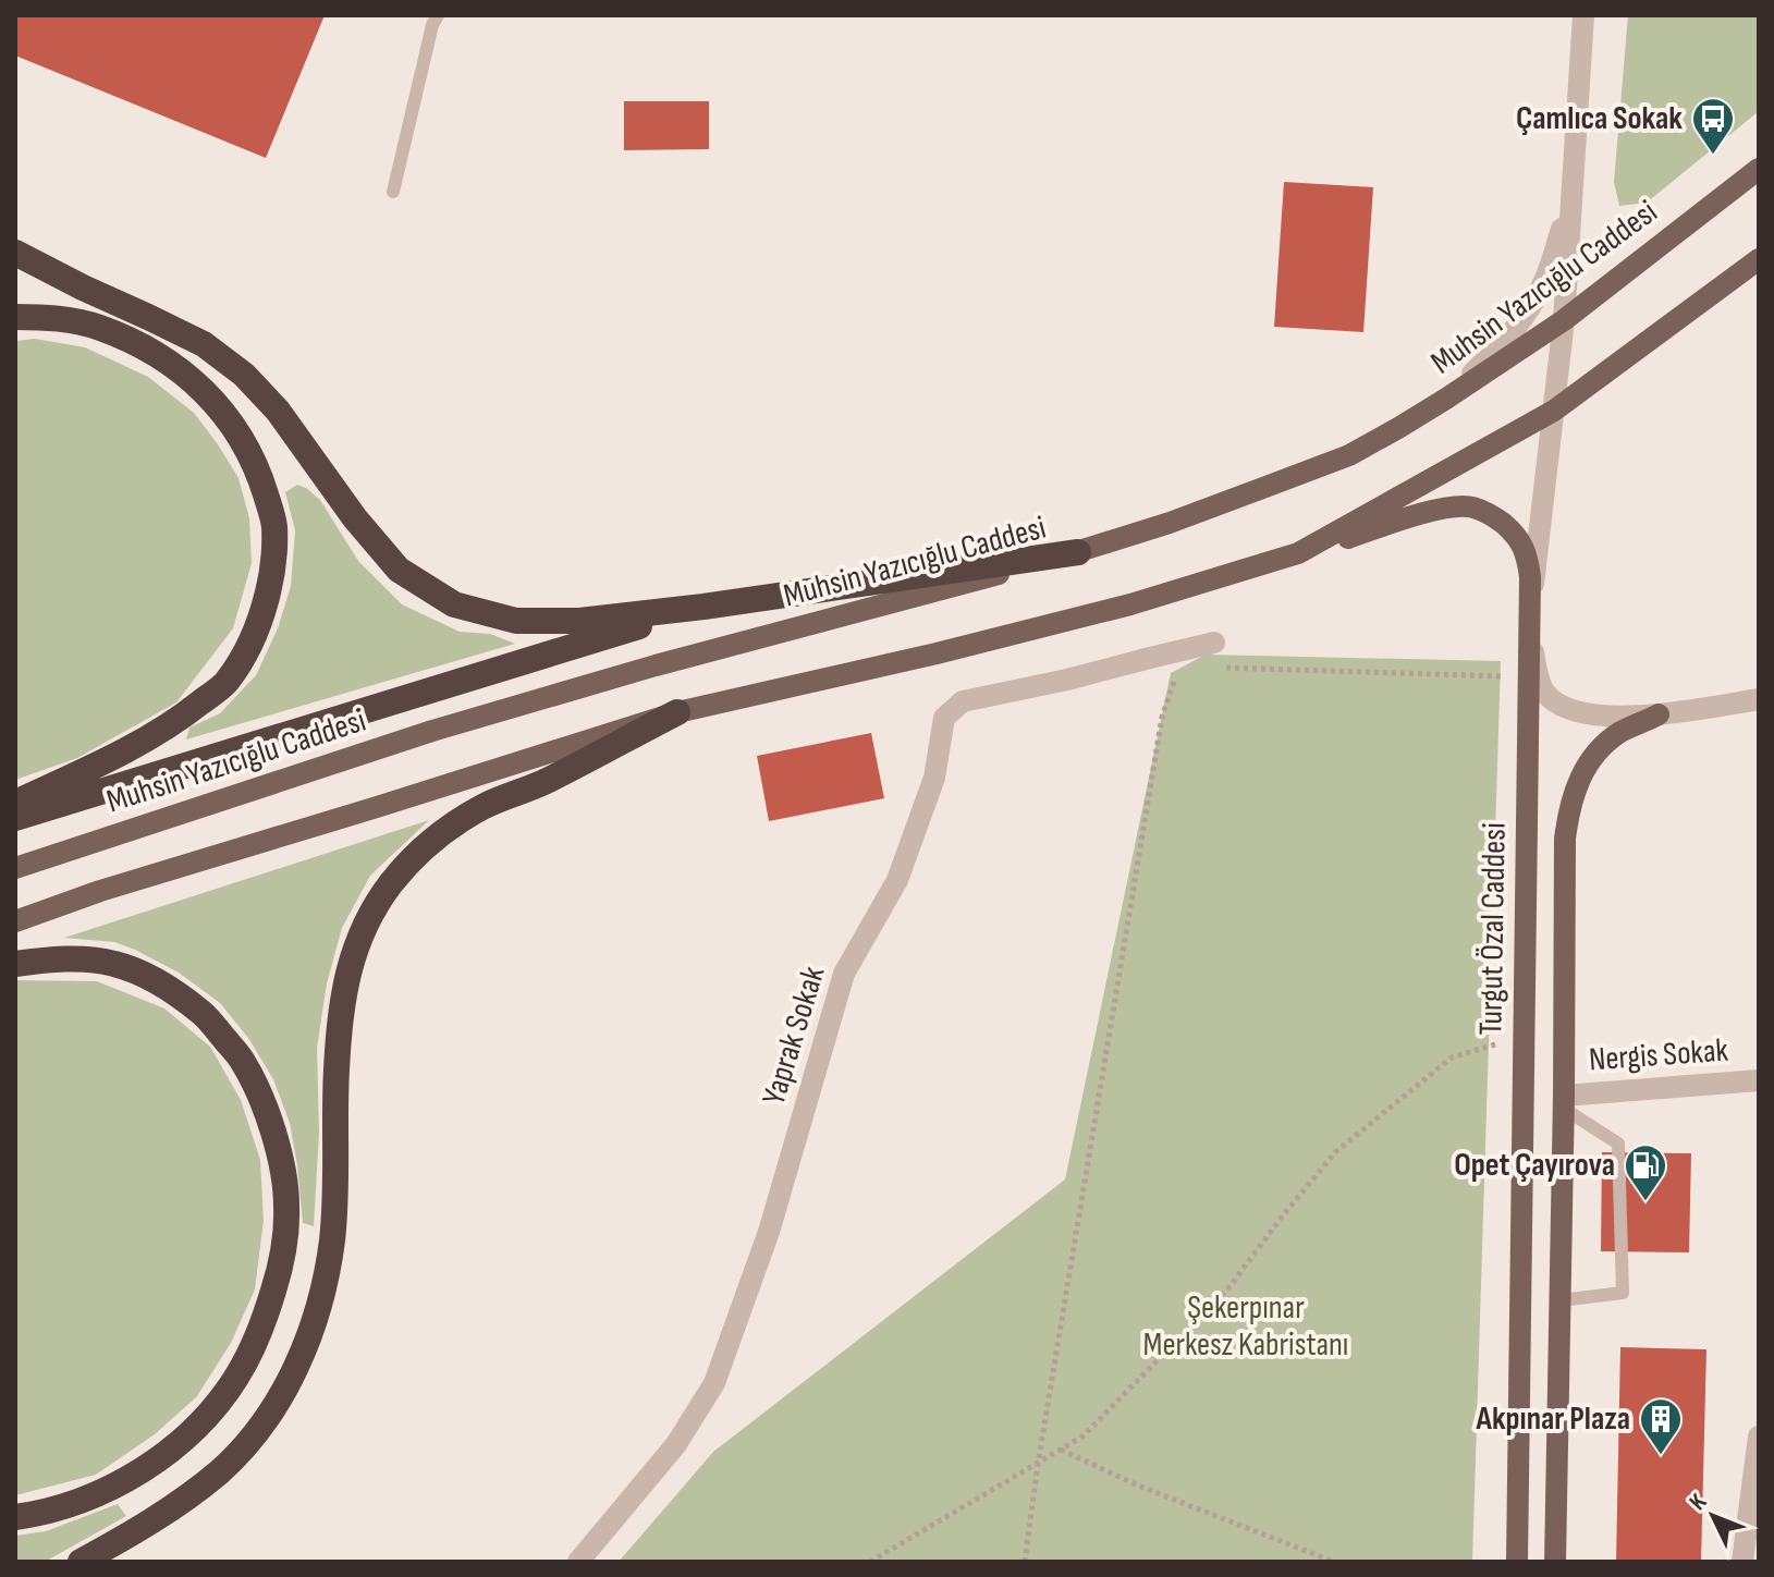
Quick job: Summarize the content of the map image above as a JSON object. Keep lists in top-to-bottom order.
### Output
{
  "streets": {
    "main road": ["Muhsin Yazıcığlu Caddesi", "Turgut Özal Caddesi"],
    "street": ["Yaprak Sokak", "Nergis Sokak"]
  },
  "parks": ["Şekerpınar Merkesz Kabristanı"],
  "places": {
    "bus stop": ["Çamlıca Sokak"],
    "fuel station": ["Opet Çayırova"],
    "building": ["Akpınar Plaza"]
  },
  "north": "top left"
}
